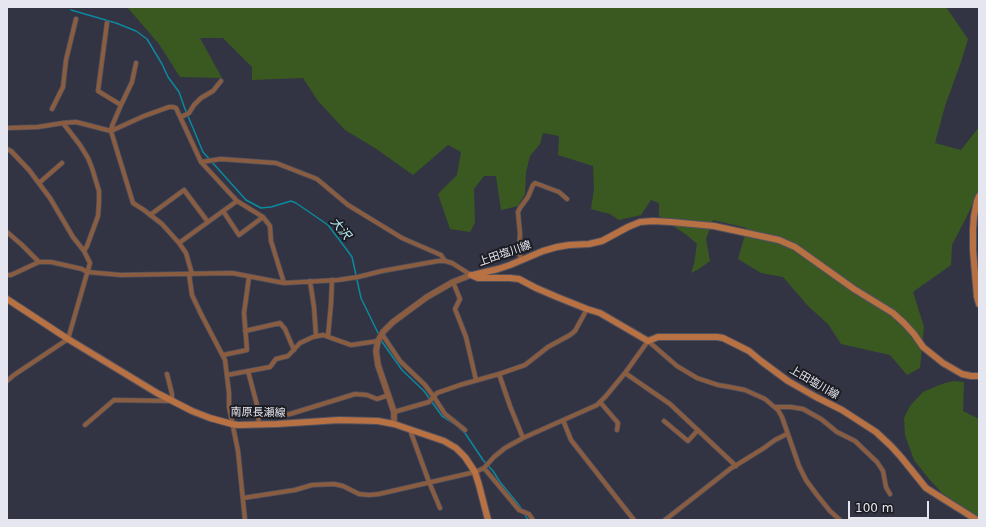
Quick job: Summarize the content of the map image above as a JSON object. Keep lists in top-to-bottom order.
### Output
{
  "streets": {
    "main road": ["上田塩川線", "南原長瀬線"]
  },
  "water": ["大沢"],
  "scale_bar": "100 m"
}
